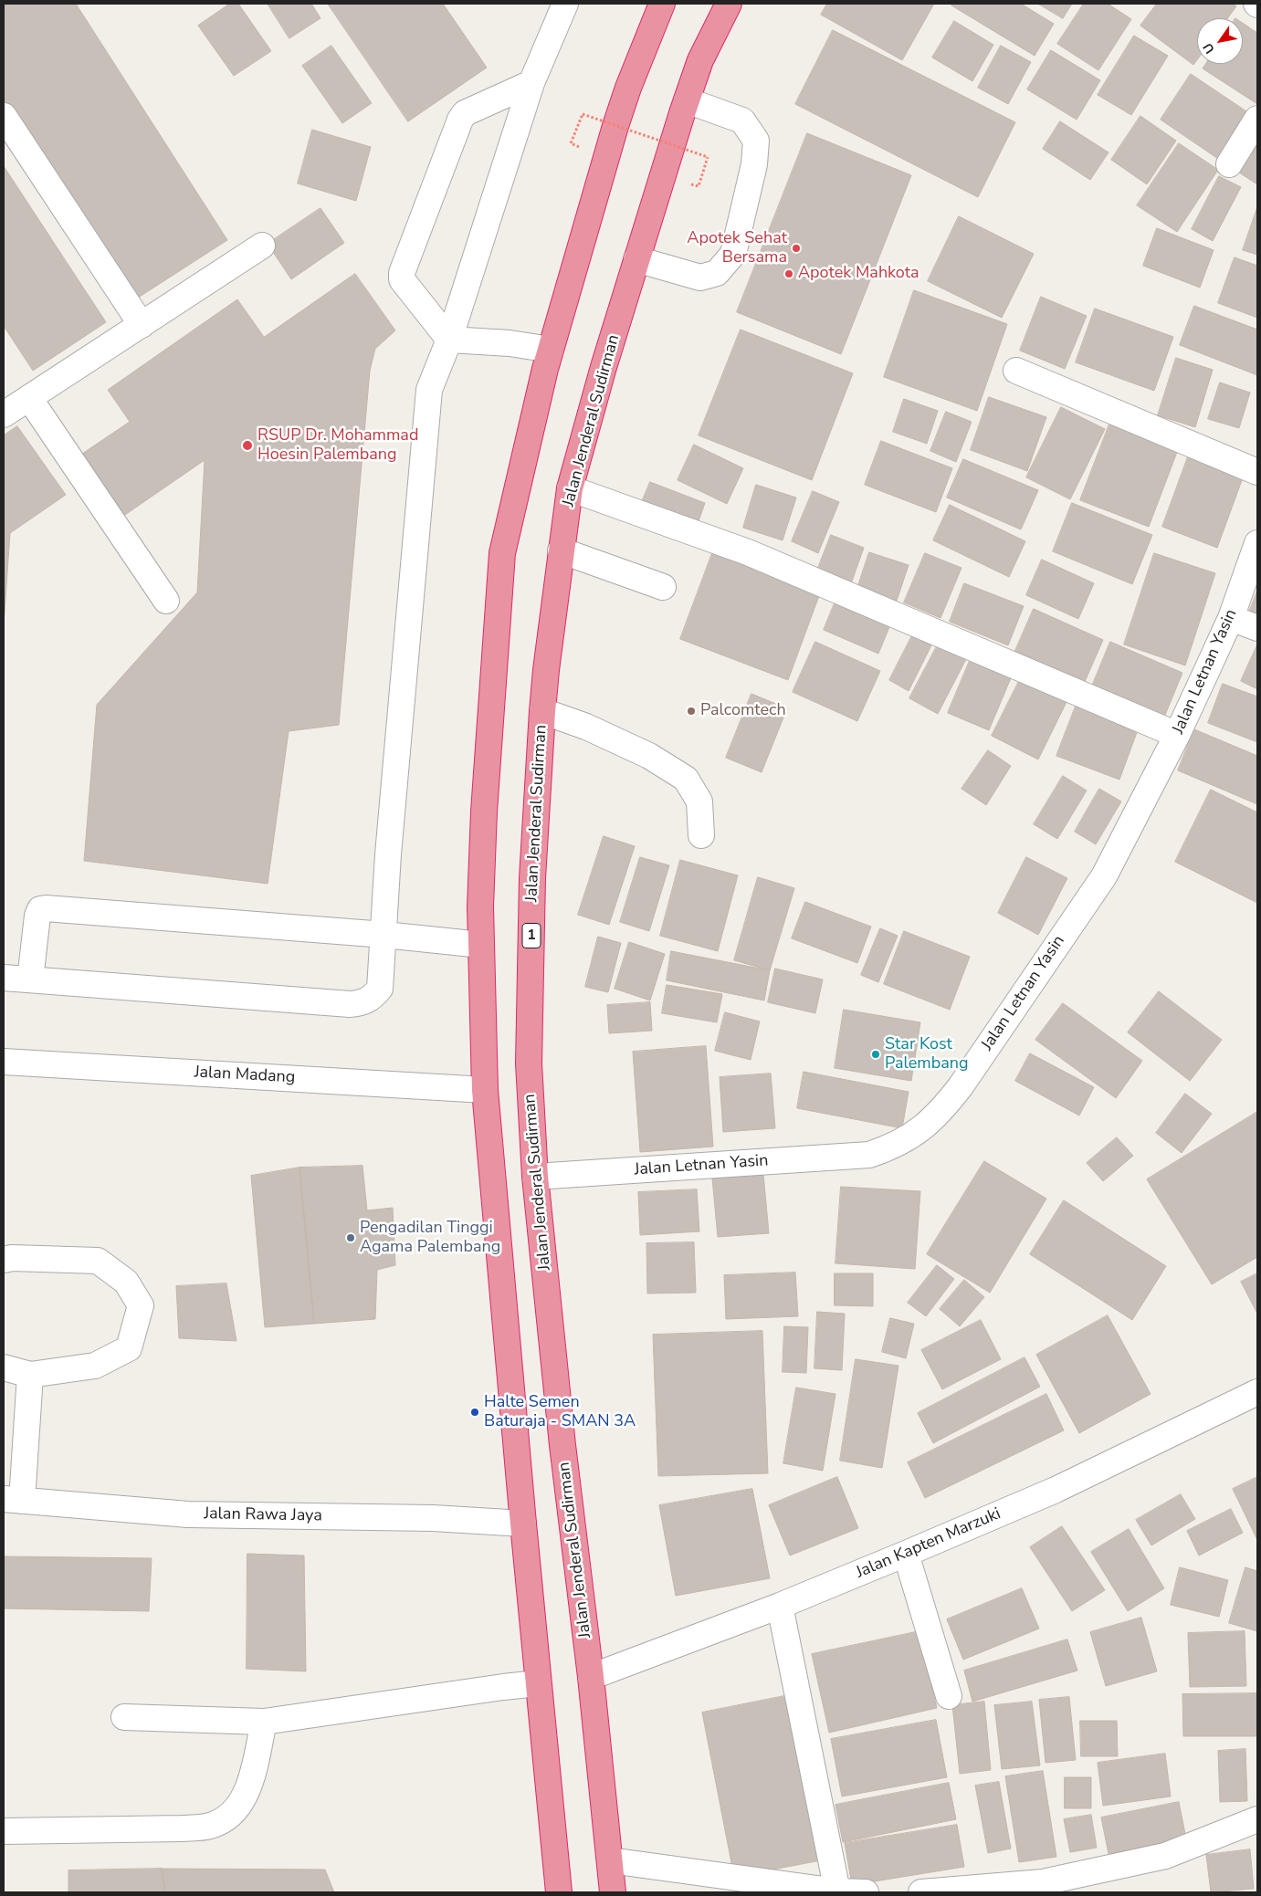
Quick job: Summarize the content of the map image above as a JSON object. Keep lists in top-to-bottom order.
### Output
{
  "streets": {
    "highway": ["Jalan Jenderal Sudirman", "1"],
    "street": [
      "Jalan Letnan Yasin",
      "Jalan Madang",
      "Jalan Rawa Jaya",
      "Jalan Kapten Marzuki"
    ]
  },
  "crossings": [
    ["Jalan Jenderal Sudirman", "Jalan Letnan Yasin"],
    ["Jalan Jenderal Sudirman", "Jalan Kapten Marzuki"]
  ],
  "places": [
    "Apotek Sehat Bersama",
    "Apotek Mahkota",
    "RSUP Dr. Mohammad Hoesin Palembang",
    "Palcomtech",
    "Star Kost Palembang",
    "Pengadilan Tinggi Agama Palembang",
    "Halte Semen Baturaja - SMAN 3A"
  ],
  "north": "bottom left"
}
